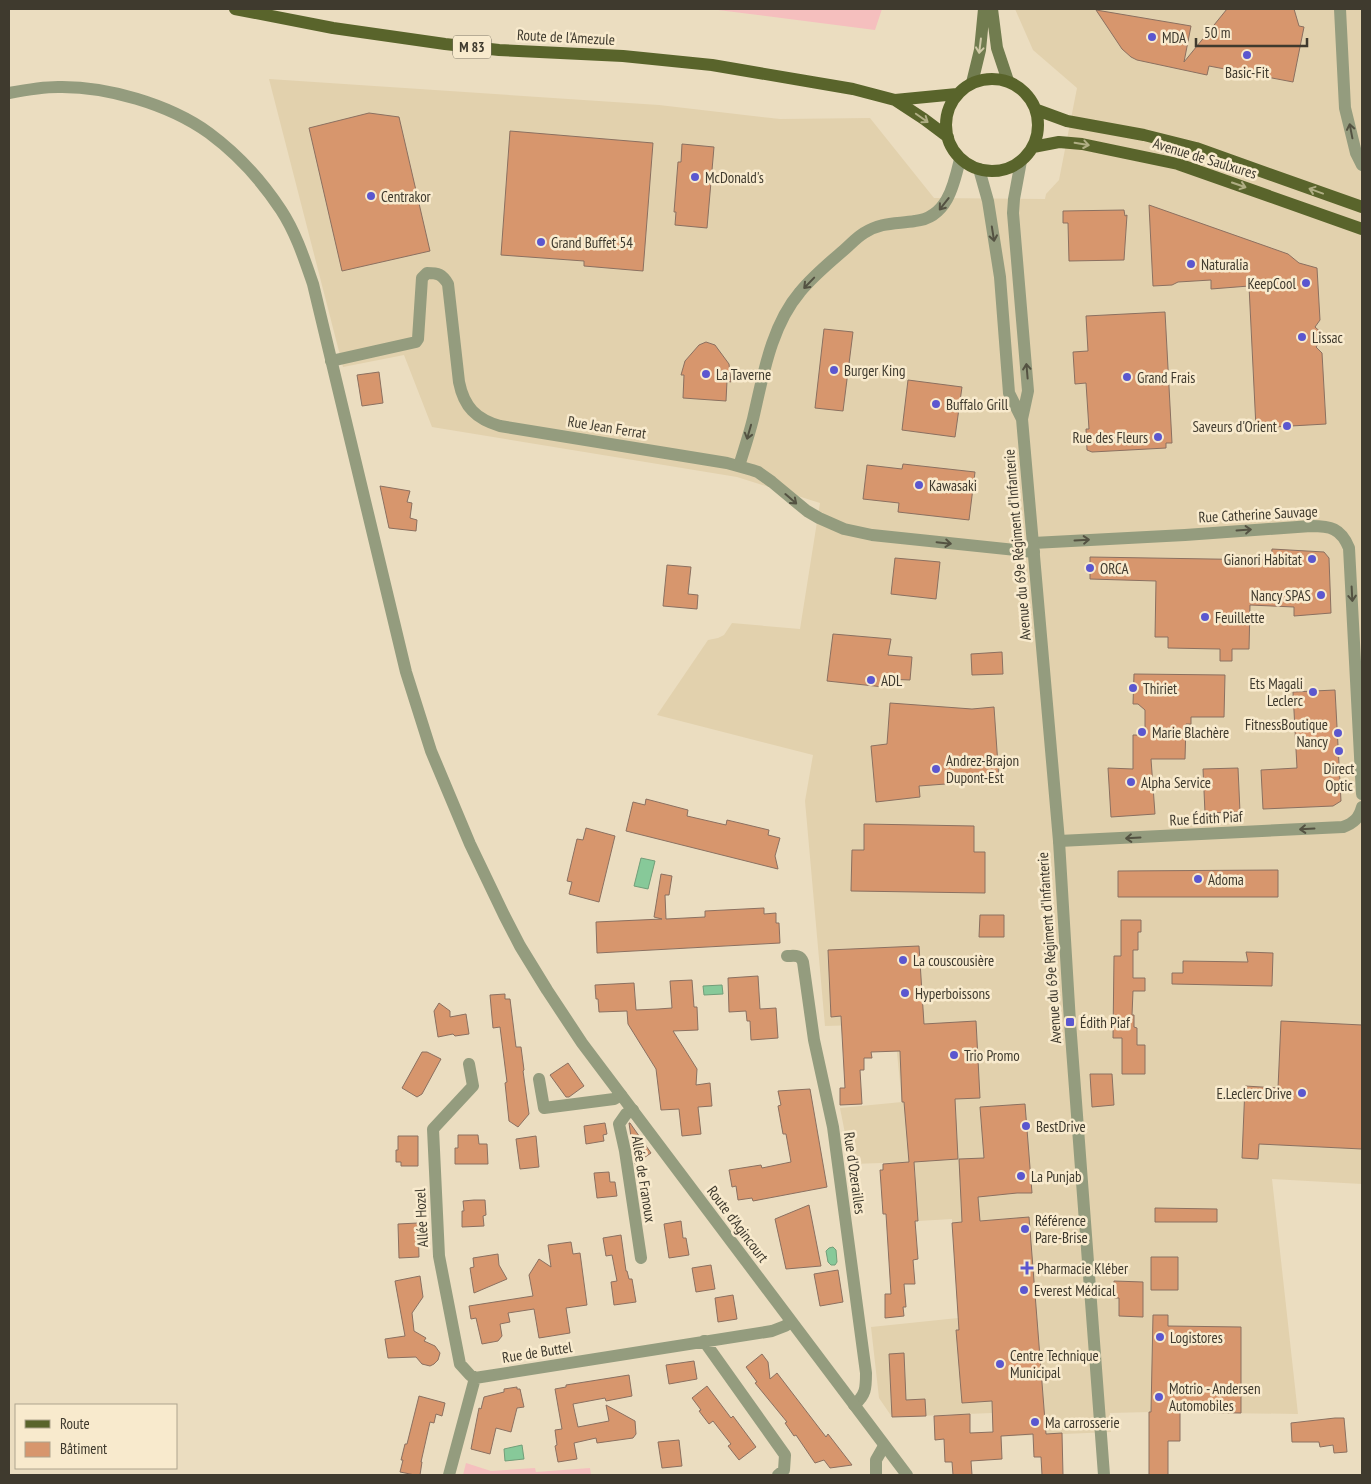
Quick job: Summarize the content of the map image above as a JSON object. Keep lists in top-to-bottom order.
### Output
{
  "streets": {
    "main road": ["Route de l'Amezule", "M 83", "Avenue de Saulxures"],
    "street": [
      "Rue Jean Ferrat",
      "Rue Catherine Sauvage",
      "Avenue du 69e Régiment d'Infanterie",
      "Rue Édith Piaf",
      "Rue d'Ozerailles",
      "Allée de Franoux",
      "Allée Hozel",
      "Route d'Agincourt",
      "Rue de Buttel"
    ]
  },
  "crossings": [
    ["Route de l'Amezule", "Avenue de Saulxures"],
    ["Route de l'Amezule", "Avenue du 69e Régiment d'Infanterie"],
    ["Avenue de Saulxures", "Avenue du 69e Régiment d'Infanterie"],
    ["Rue Jean Ferrat", "Rue Catherine Sauvage"],
    ["Rue Jean Ferrat", "Avenue du 69e Régiment d'Infanterie"],
    ["Rue Jean Ferrat", "Route d'Agincourt"],
    ["Rue Catherine Sauvage", "Avenue du 69e Régiment d'Infanterie"],
    ["Avenue du 69e Régiment d'Infanterie", "Rue Édith Piaf"],
    ["Rue d'Ozerailles", "Route d'Agincourt"],
    ["Allée de Franoux", "Route d'Agincourt"],
    ["Allée Hozel", "Rue de Buttel"],
    ["Route d'Agincourt", "Rue de Buttel"]
  ],
  "one_way": ["Rue Édith Piaf"],
  "places": {
    "other": [
      "MDA",
      "Basic-Fit",
      "McDonald's",
      "Centrakor",
      "Grand Buffet 54",
      "Naturalia",
      "KeepCool",
      "Lissac",
      "Burger King",
      "La Taverne",
      "Grand Frais",
      "Buffalo Grill",
      "Saveurs d'Orient",
      "Rue des Fleurs",
      "Kawasaki",
      "Gianori Habitat",
      "ORCA",
      "Nancy SPAS",
      "Feuillette",
      "ADL",
      "Thiriet",
      "Ets Magali Leclerc",
      "Marie Blachère",
      "FitnessBoutique Nancy",
      "Direct Optic",
      "Andrez-Brajon Dupont-Est",
      "Alpha Service",
      "Adoma",
      "La couscousière",
      "Hyperboissons",
      "Trio Promo",
      "E.Leclerc Drive",
      "BestDrive",
      "La Punjab",
      "Référence Pare-Brise",
      "Everest Médical",
      "Logistores",
      "Centre Technique Municipal",
      "Motrio - Andersen Automobiles",
      "Ma carrosserie"
    ],
    "transit": ["Édith Piaf"],
    "health": ["Pharmacie Kléber"]
  },
  "legend": ["Route", "Bâtiment"],
  "scale_bar": "50 m"
}
